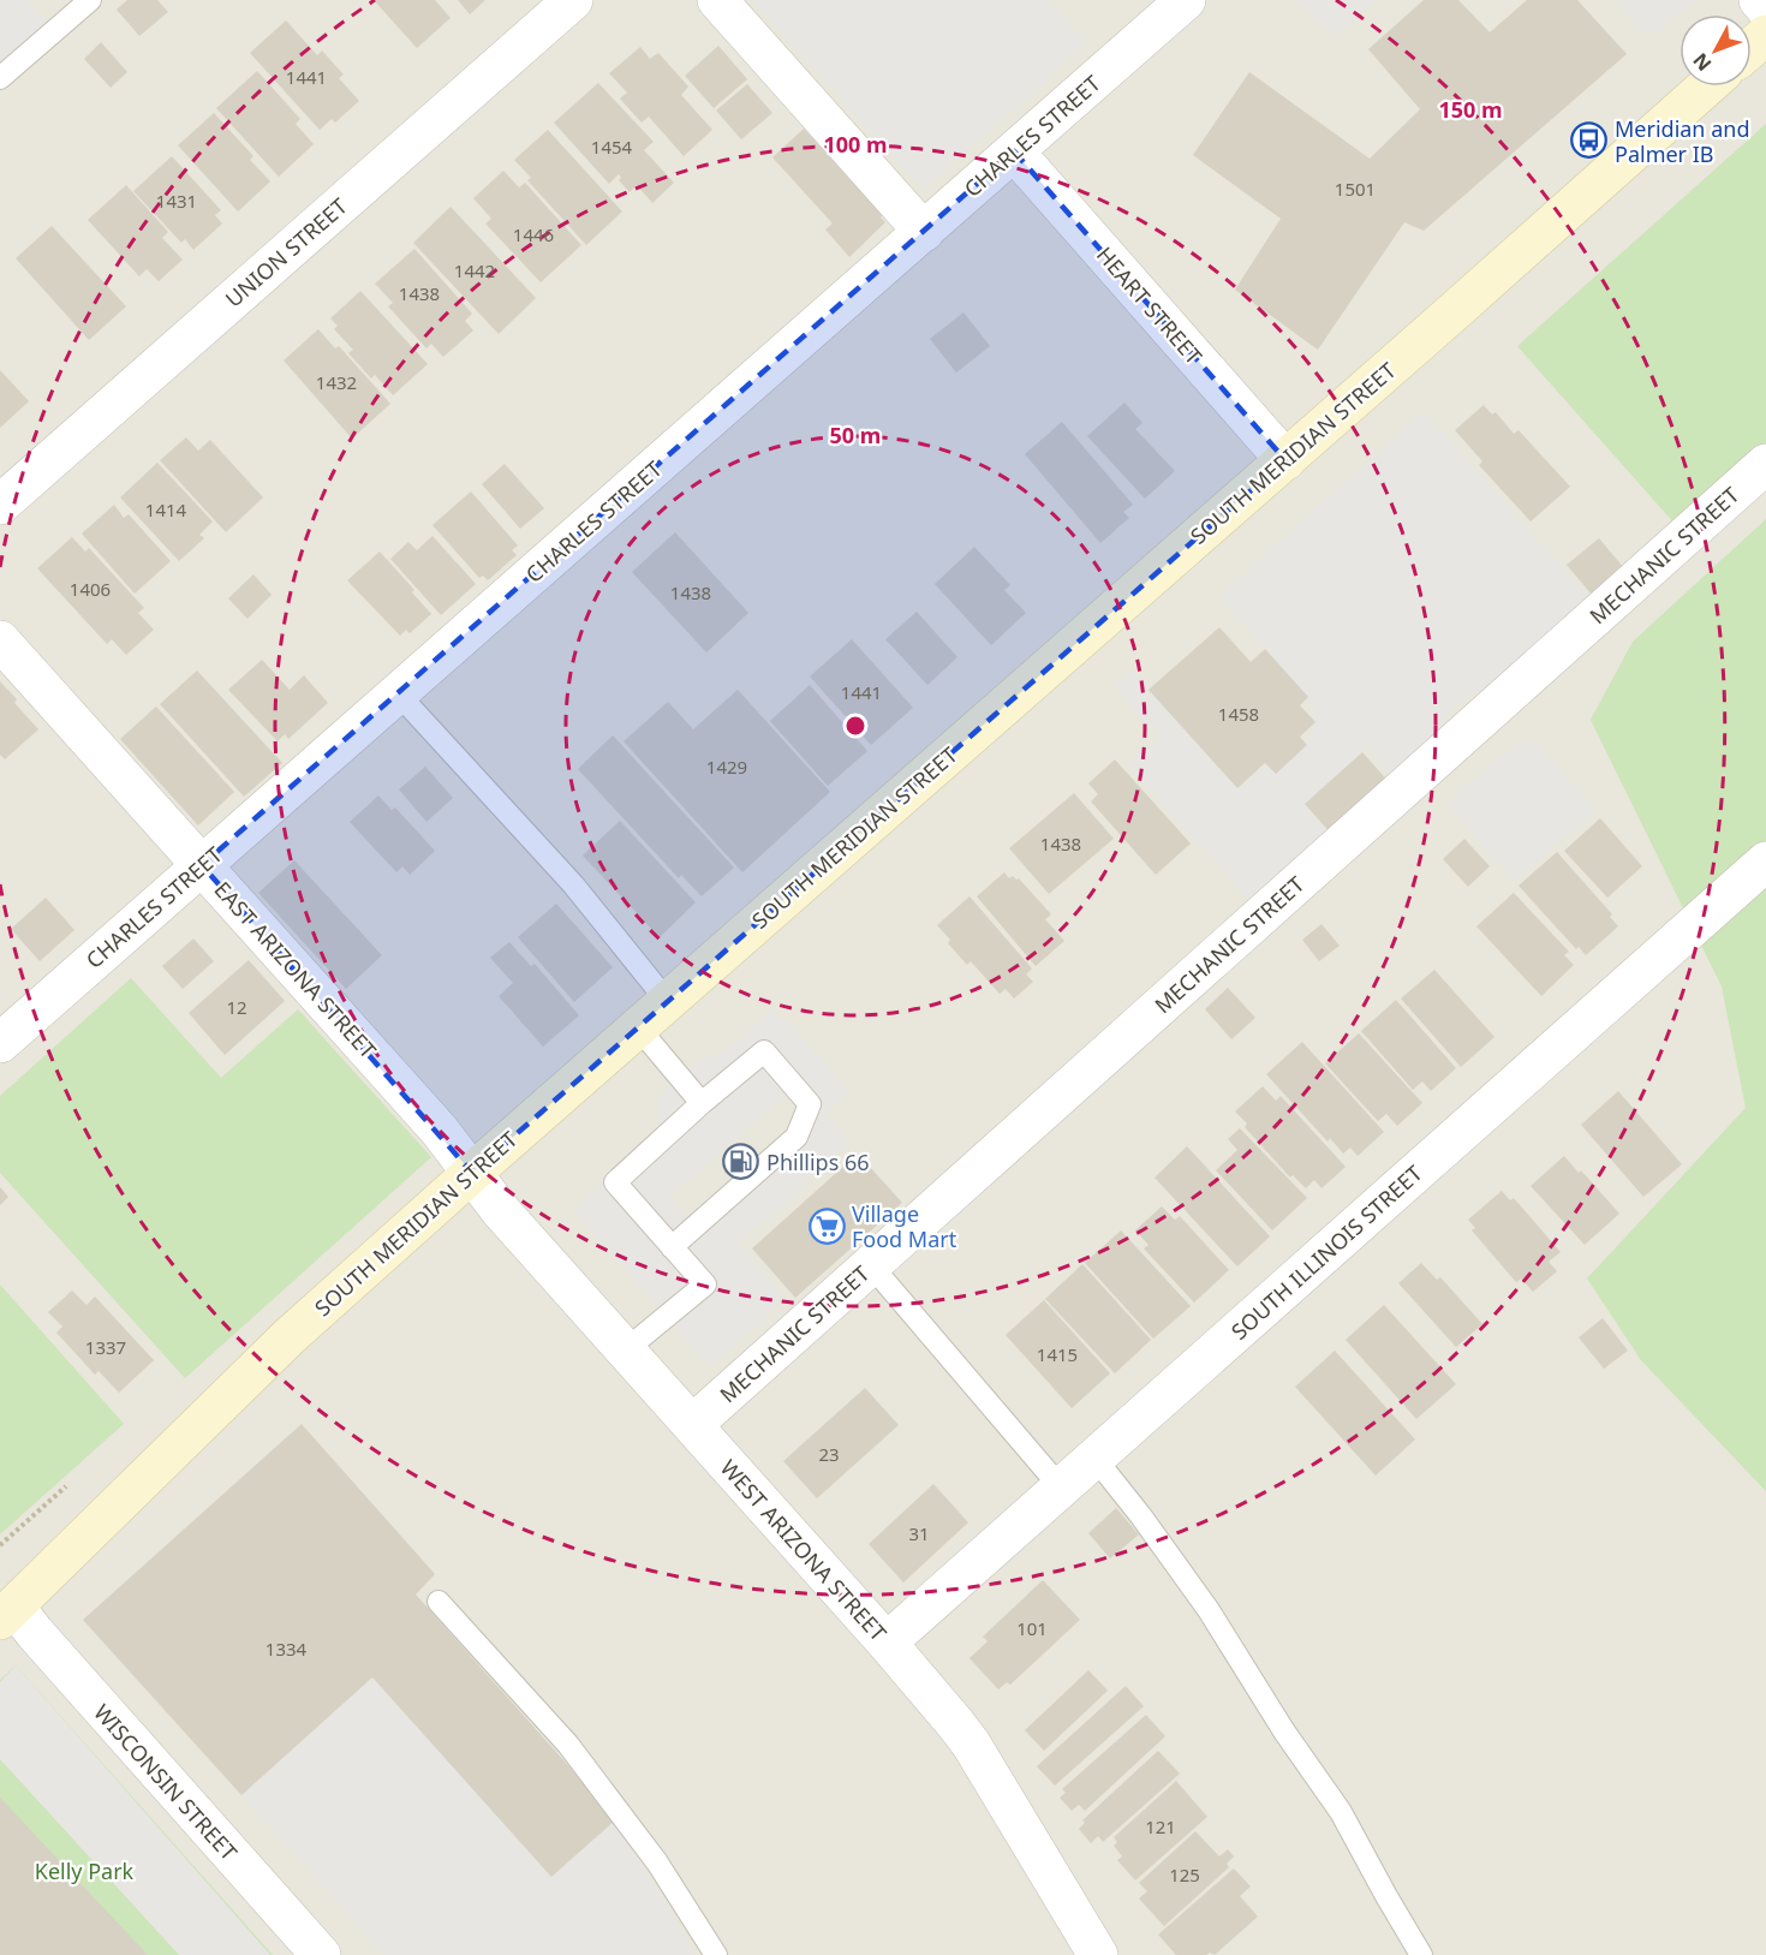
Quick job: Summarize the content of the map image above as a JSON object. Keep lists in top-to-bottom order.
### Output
{
  "streets": {
    "main road": ["SOUTH MERIDIAN STREET"],
    "street": [
      "CHARLES STREET",
      "UNION STREET",
      "HEART STREET",
      "MECHANIC STREET",
      "EAST ARIZONA STREET",
      "SOUTH ILLINOIS STREET",
      "WEST ARIZONA STREET",
      "WISCONSIN STREET"
    ]
  },
  "crossings": [
    ["CHARLES STREET", "HEART STREET"],
    ["CHARLES STREET", "EAST ARIZONA STREET"],
    ["HEART STREET", "SOUTH MERIDIAN STREET"],
    ["SOUTH MERIDIAN STREET", "EAST ARIZONA STREET"],
    ["SOUTH MERIDIAN STREET", "WEST ARIZONA STREET"],
    ["SOUTH MERIDIAN STREET", "WISCONSIN STREET"],
    ["MECHANIC STREET", "WEST ARIZONA STREET"],
    ["EAST ARIZONA STREET", "WEST ARIZONA STREET"],
    ["SOUTH ILLINOIS STREET", "WEST ARIZONA STREET"]
  ],
  "parks": ["Kelly Park"],
  "places": {
    "bus stop": ["Meridian and Palmer IB"],
    "fuel station": ["Phillips 66"],
    "supermarket": ["Village Food Mart"]
  },
  "house_numbers": [
    "1441",
    "1454",
    "1501",
    "1431",
    "1446",
    "1442",
    "1438",
    "1432",
    "1414",
    "1406",
    "1438",
    "1441",
    "1458",
    "1429",
    "1438",
    "12",
    "1337",
    "1415",
    "23",
    "31",
    "101",
    "1334",
    "121",
    "125"
  ],
  "north": "bottom left",
  "rings": ["150 m", "100 m", "50 m"]
}
